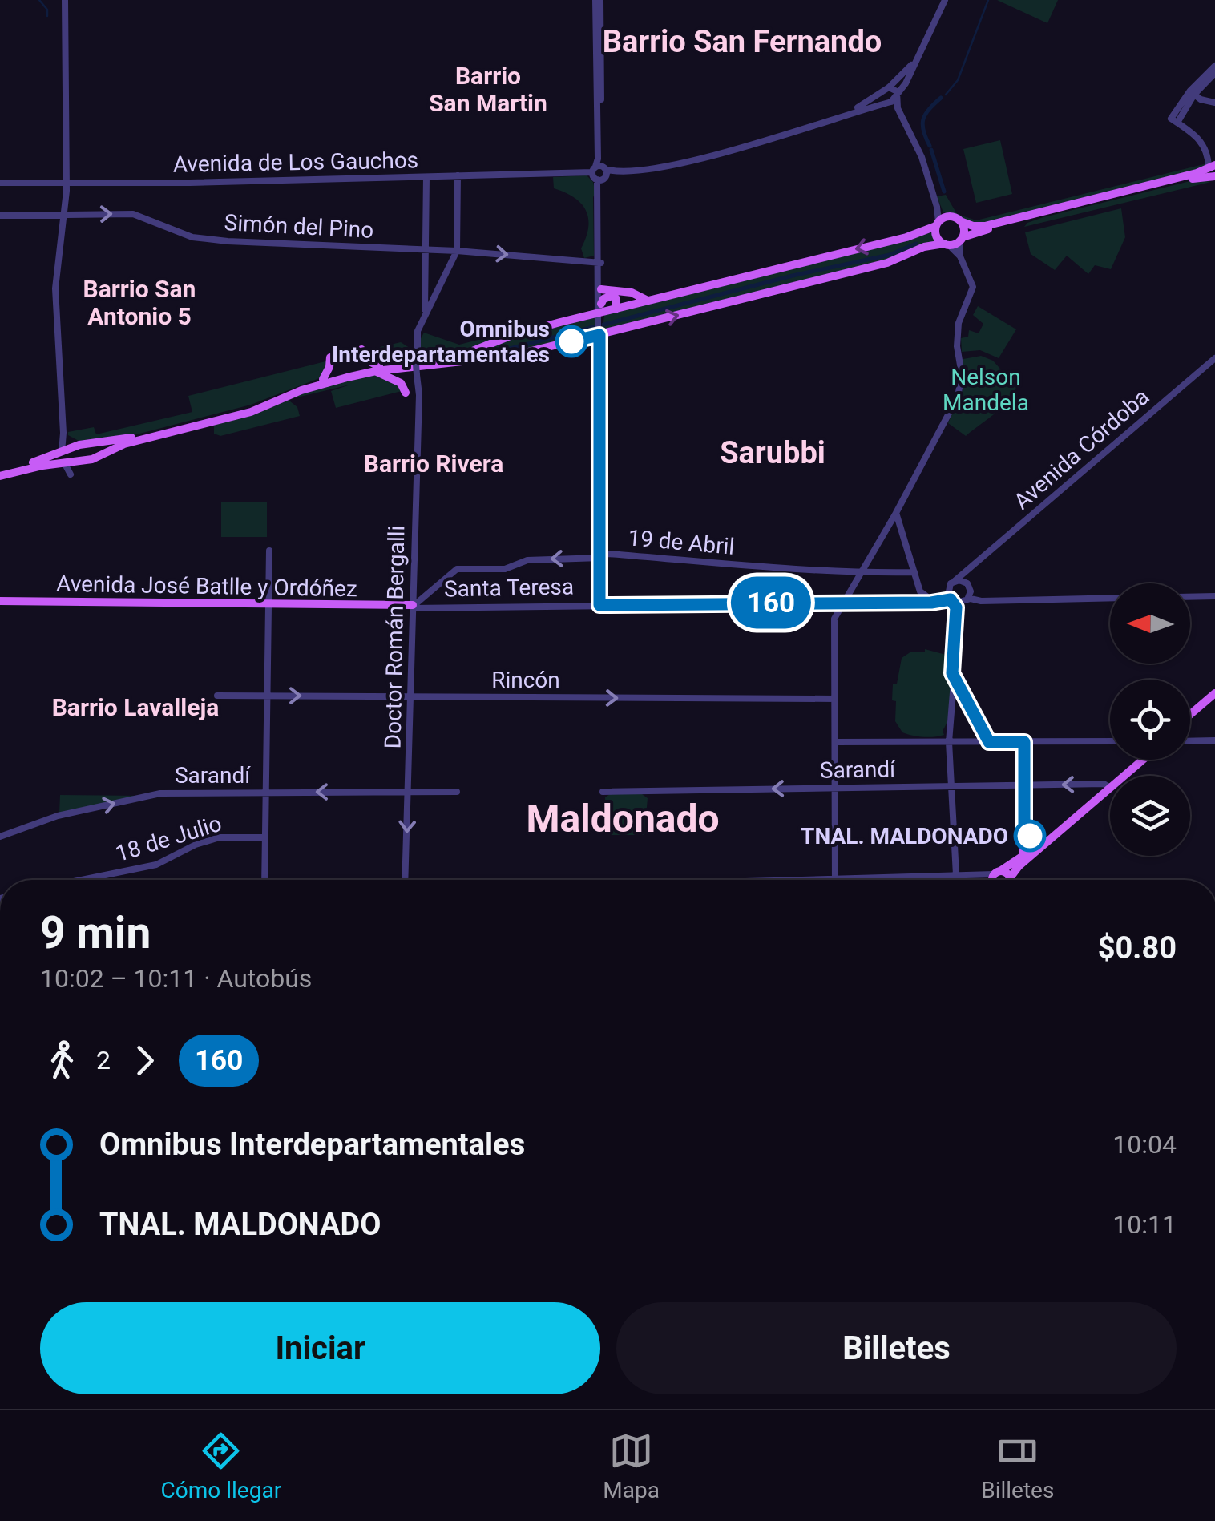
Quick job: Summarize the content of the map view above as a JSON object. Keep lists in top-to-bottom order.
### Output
{
  "streets": {
    "main road": ["Avenida José Batlle y Ordóñez"],
    "street": [
      "Avenida de Los Gauchos",
      "Simón del Pino",
      "Avenida Córdoba",
      "19 de Abril",
      "Santa Teresa",
      "Doctor Román Bergalli",
      "Rincón",
      "Sarandí",
      "18 de Julio"
    ]
  },
  "crossings": [
    ["19 de Abril", "Avenida José Batlle y Ordóñez"],
    ["19 de Abril", "Santa Teresa"],
    ["19 de Abril", "Doctor Román Bergalli"],
    ["Avenida José Batlle y Ordóñez", "Santa Teresa"],
    ["Avenida José Batlle y Ordóñez", "Doctor Román Bergalli"],
    ["Santa Teresa", "Doctor Román Bergalli"],
    ["Doctor Román Bergalli", "Rincón"],
    ["Doctor Román Bergalli", "Sarandí"]
  ],
  "one_way": ["Simón del Pino", "19 de Abril", "Rincón"],
  "districts": [
    "Barrio San Fernando",
    "Barrio San Martin",
    "Barrio San Antonio 5",
    "Sarubbi",
    "Barrio Rivera",
    "Barrio Lavalleja",
    "Maldonado"
  ],
  "parks": ["Nelson Mandela"],
  "places": ["Omnibus Interdepartamentales", "TNAL. MALDONADO"],
  "lines": ["bus line 160"],
  "north": "left",
  "page": {
    "on_map": "160",
    "heading": ["9 min", "10:02 – 10:11 · Autobús", "$0.80"],
    "legs": ["2", "160"],
    "list": [
      {
        "name": "Omnibus Interdepartamentales",
        "value": "10:04"
      },
      {
        "name": "TNAL. MALDONADO",
        "value": "10:11"
      }
    ],
    "buttons": ["Iniciar", "Billetes"],
    "tabs": ["Cómo llegar", "Mapa", "Billetes"]
  }
}
